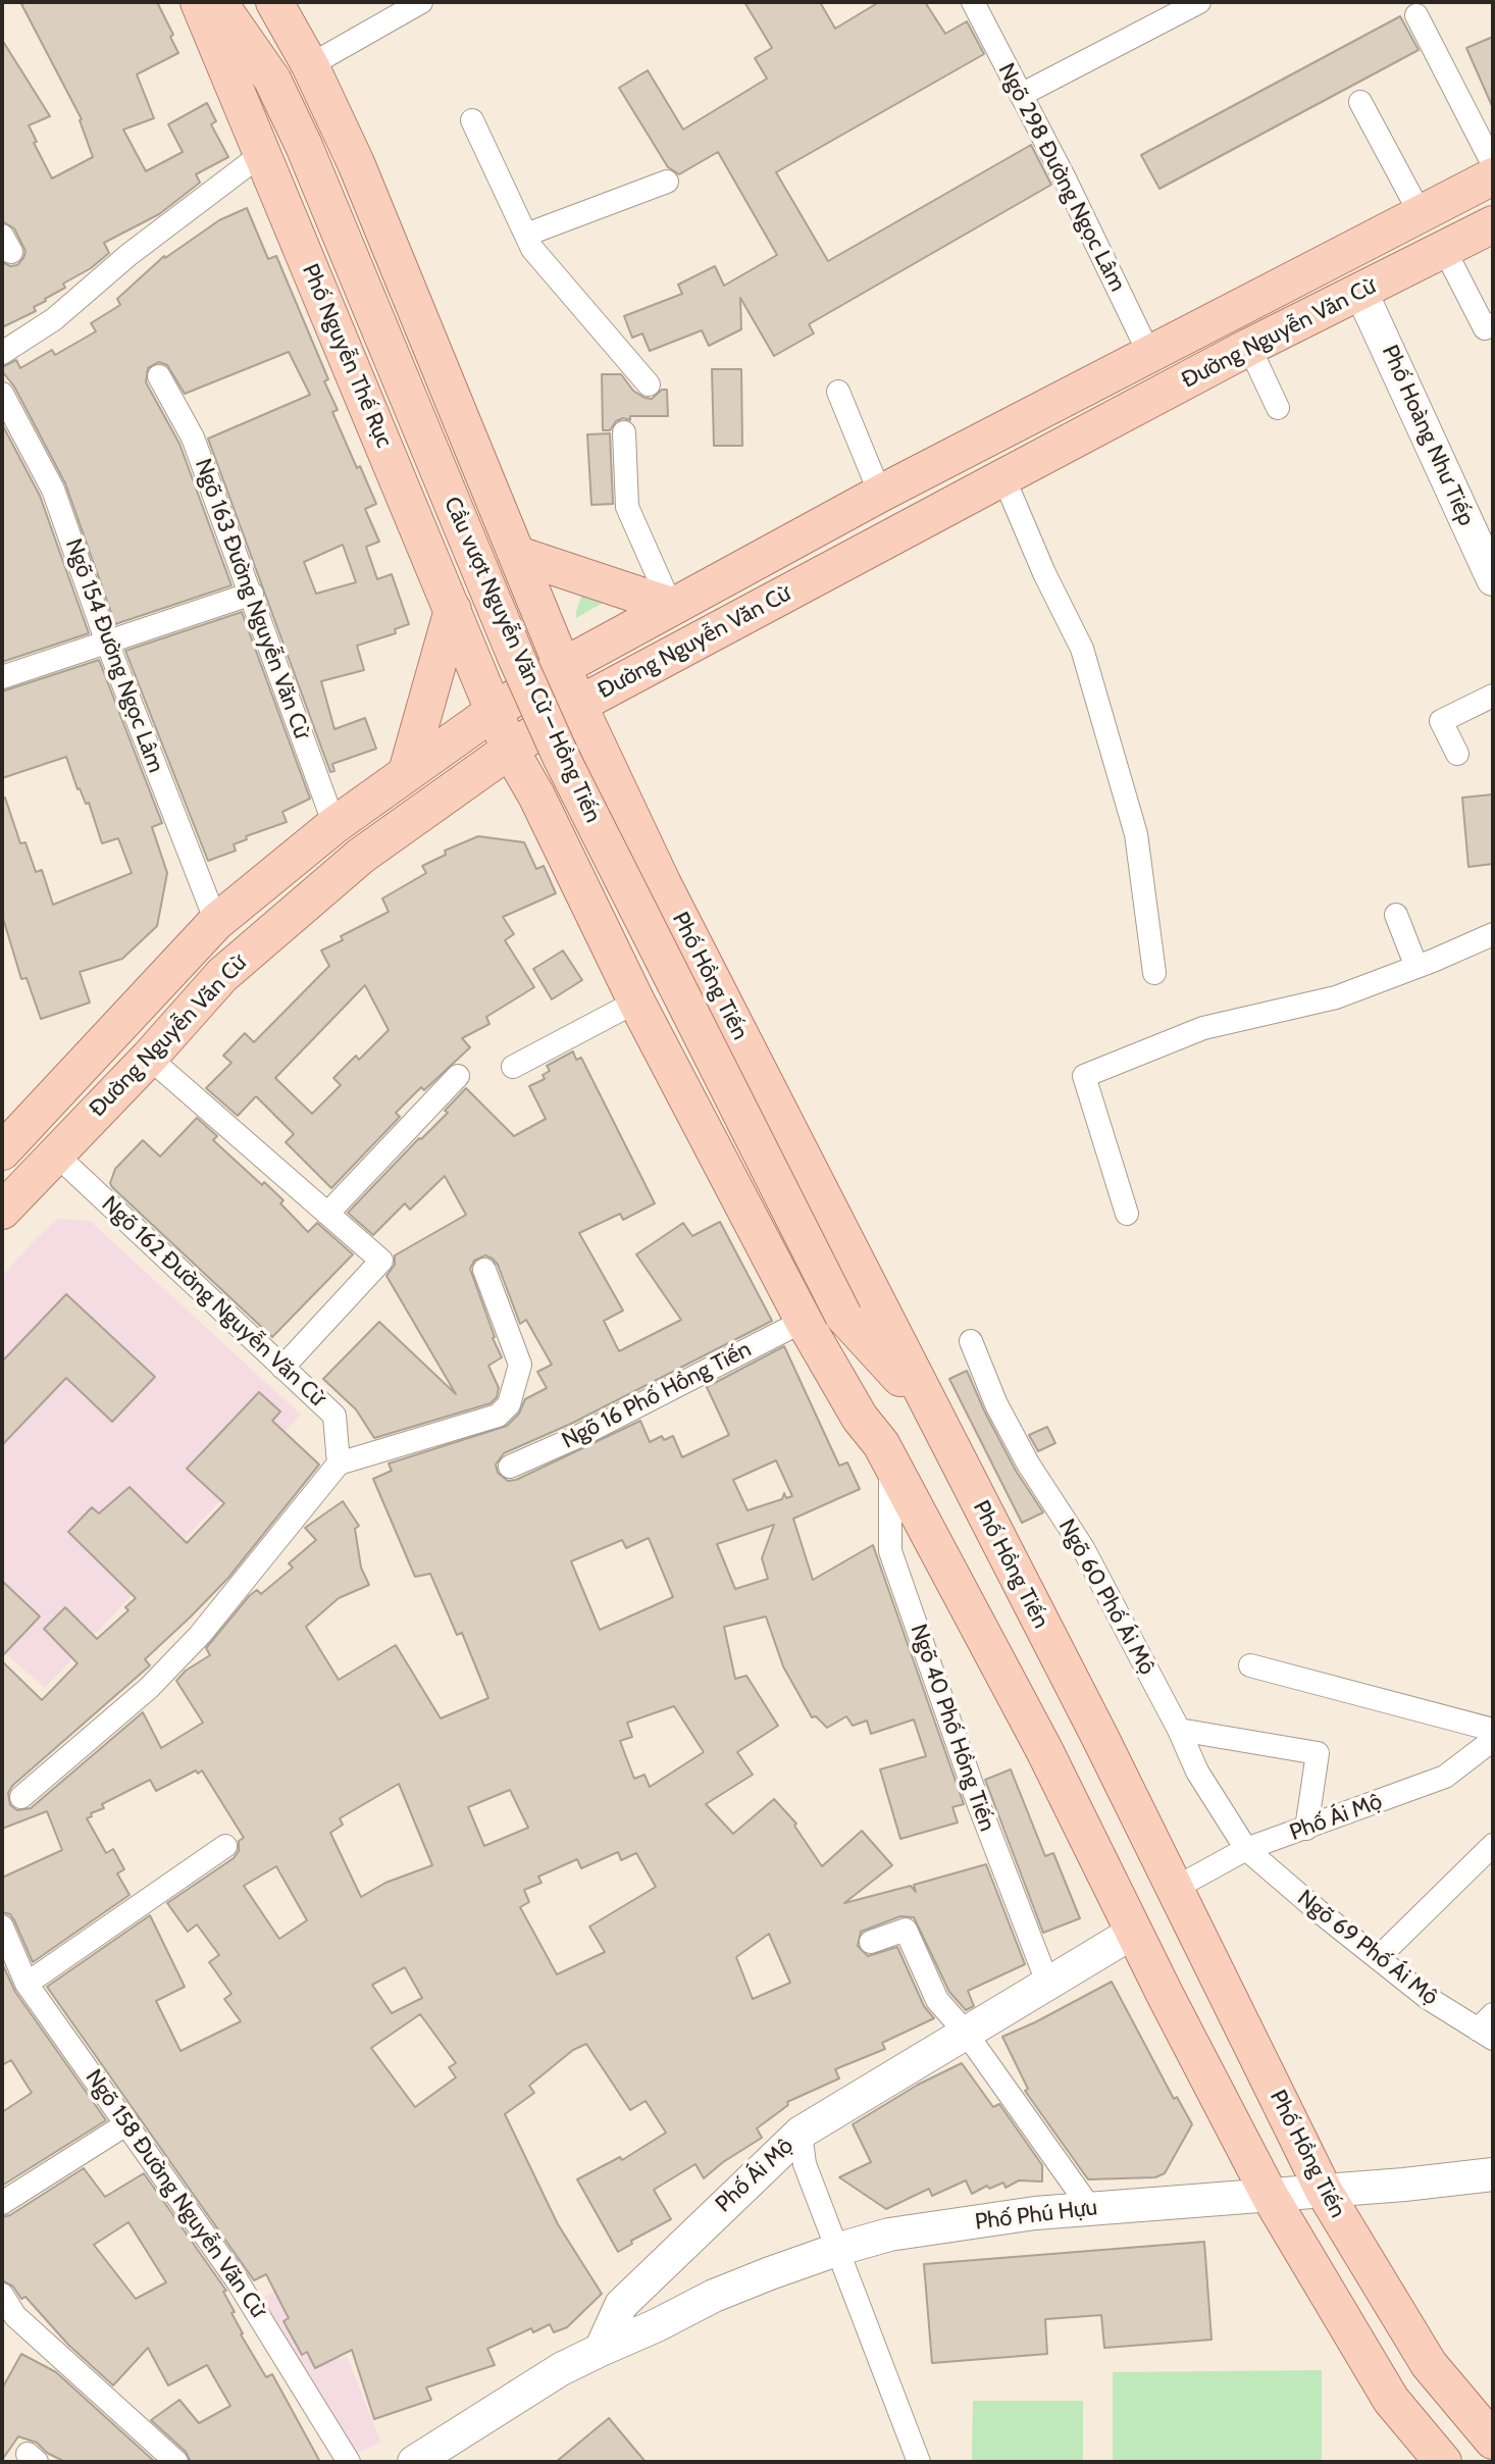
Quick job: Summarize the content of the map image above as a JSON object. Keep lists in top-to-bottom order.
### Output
{
  "streets": {
    "main road": [
      "Đường Nguyễn Văn Cừ",
      "Phố Nguyễn Thế Rục",
      "Cầu vượt Nguyễn Văn Cừ – Hồng Tiến",
      "Phố Hồng Tiến"
    ],
    "street": [
      "Ngõ 298 Đường Ngọc Lâm",
      "Phố Hoàng Như Tiếp",
      "Ngõ 163 Đường Nguyễn Văn Cừ",
      "Ngõ 154 Đường Ngọc Lâm",
      "Ngõ 162 Đường Nguyễn Văn Cừ",
      "Ngõ 16 Phố Hồng Tiến",
      "Ngõ 60 Phố Ái Mộ",
      "Ngõ 40 Phố Hồng Tiến",
      "Phố Ái Mộ",
      "Ngõ 69 Phố Ái Mộ",
      "Ngõ 158 Đường Nguyễn Văn Cừ",
      "Phố Phú Hựu"
    ]
  },
  "crossings": [
    ["Ngõ 298 Đường Ngọc Lâm", "Đường Nguyễn Văn Cừ"],
    ["Đường Nguyễn Văn Cừ", "Phố Nguyễn Thế Rục"],
    ["Đường Nguyễn Văn Cừ", "Phố Hoàng Như Tiếp"],
    ["Đường Nguyễn Văn Cừ", "Ngõ 163 Đường Nguyễn Văn Cừ"],
    ["Đường Nguyễn Văn Cừ", "Ngõ 154 Đường Ngọc Lâm"],
    ["Đường Nguyễn Văn Cừ", "Phố Hồng Tiến"],
    ["Đường Nguyễn Văn Cừ", "Ngõ 162 Đường Nguyễn Văn Cừ"],
    ["Phố Hồng Tiến", "Phố Ái Mộ"],
    ["Phố Hồng Tiến", "Phố Phú Hựu"],
    ["Ngõ 60 Phố Ái Mộ", "Phố Ái Mộ"],
    ["Ngõ 60 Phố Ái Mộ", "Ngõ 69 Phố Ái Mộ"],
    ["Ngõ 40 Phố Hồng Tiến", "Phố Ái Mộ"],
    ["Phố Ái Mộ", "Ngõ 69 Phố Ái Mộ"],
    ["Phố Ái Mộ", "Phố Phú Hựu"]
  ]
}
